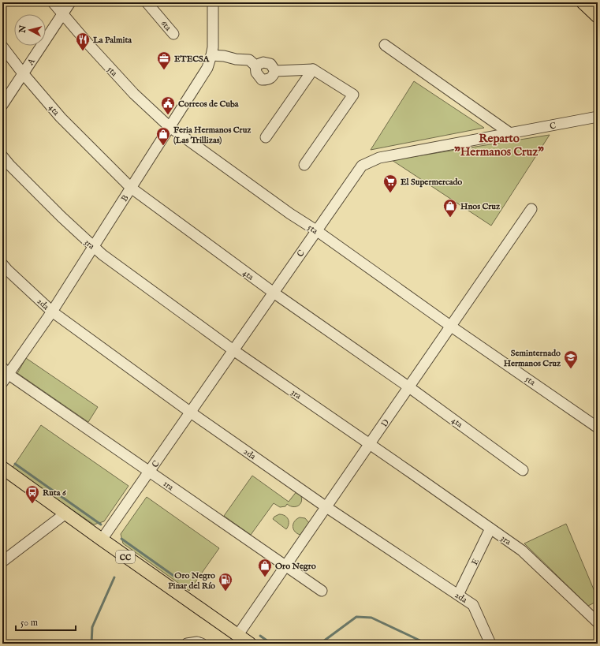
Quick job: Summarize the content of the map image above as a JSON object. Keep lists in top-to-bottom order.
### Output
{
  "streets": {
    "main road": ["CC"],
    "street": [
      "6ta",
      "A",
      "5ta",
      "4ta",
      "C",
      "B",
      "3ra",
      "2da",
      "D",
      "1ra",
      "E"
    ]
  },
  "crossings": [
    ["A", "5ta"],
    ["A", "4ta"],
    ["5ta", "C"],
    ["5ta", "B"],
    ["5ta", "D"],
    ["4ta", "C"],
    ["4ta", "B"],
    ["4ta", "D"],
    ["C", "3ra"],
    ["C", "2da"],
    ["C", "1ra"],
    ["C", "CC"],
    ["B", "3ra"],
    ["B", "2da"],
    ["B", "1ra"],
    ["3ra", "D"],
    ["3ra", "E"],
    ["2da", "D"],
    ["2da", "E"],
    ["D", "1ra"],
    ["D", "CC"]
  ],
  "districts": ["Reparto \"Hermanos Cruz\""],
  "places": {
    "restaurant": ["La Palmita"],
    "office": ["ETECSA"],
    "public building": ["Correos de Cuba"],
    "shop": ["Feria Hermanos Cruz (Las Trillizas)", "Hnos Cruz", "Oro Negro"],
    "supermarket": ["El Supermercado"],
    "school or university": ["Seminternado Hermanos Cruz"],
    "bus stop": ["Ruta 6"],
    "fuel station": ["Oro Negro Pinar del Río"]
  },
  "scale_bar": "50 m",
  "north": "left"
}
